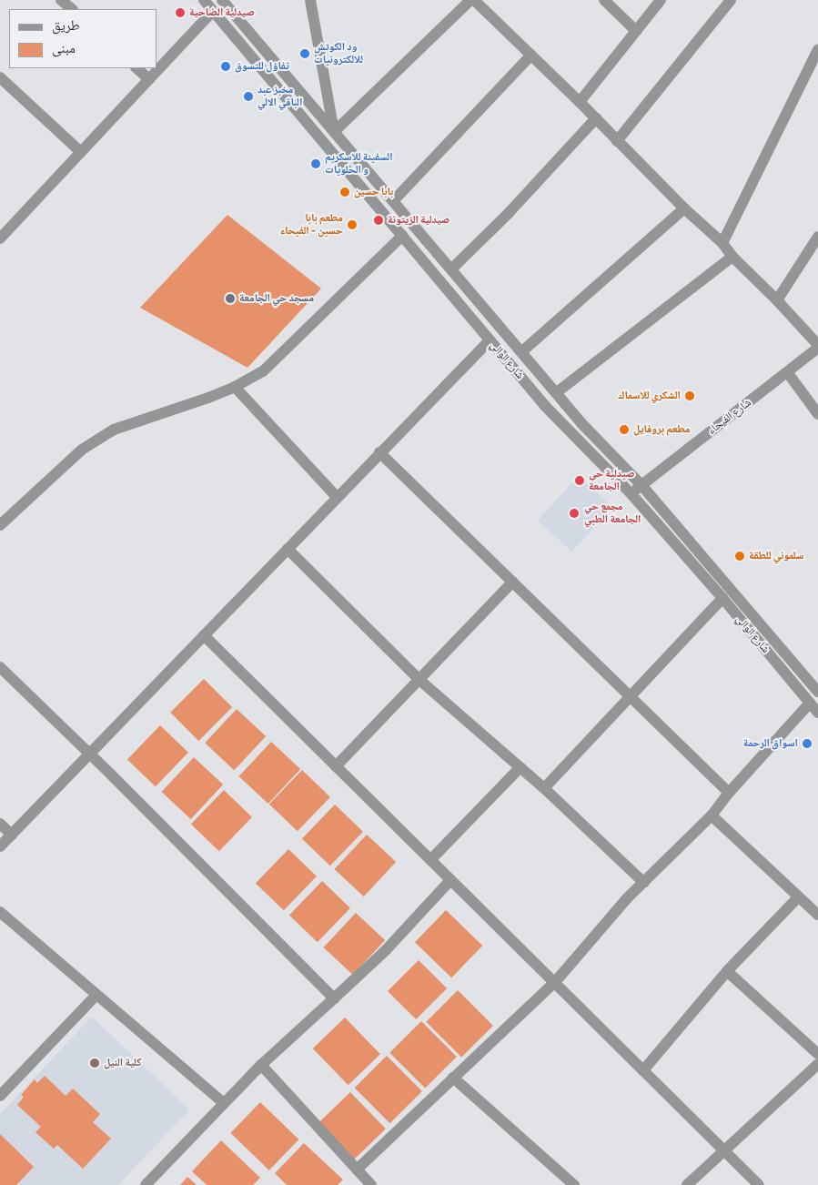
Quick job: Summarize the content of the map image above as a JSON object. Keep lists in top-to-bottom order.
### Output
{
  "streets": {
    "street": ["شارع الوالي", "شارع الفيحاء"]
  },
  "crossings": [
    ["شارع الوالي", "شارع الفيحاء"]
  ],
  "places": [
    "صيدلية الضاحية",
    "ود الكوتش للالكترونيات",
    "تفاؤل للتسوق",
    "مخبز عبد الباقي الالي",
    "السفينة للاسكريم و الحلويات",
    "بابا حسين",
    "صيدلية الزيتونة",
    "مطعم بابا حسين - الفيحاء",
    "مسجد حي الجامعة",
    "الشكري للاسماك",
    "مطعم بروفايل",
    "صيدلية حي الجامعة",
    "مجمع حي الجامعة الطبي",
    "سلموني للطقة",
    "اسواق الرحمة",
    "كلية النيل"
  ],
  "legend": ["طريق", "مبنى"]
}
